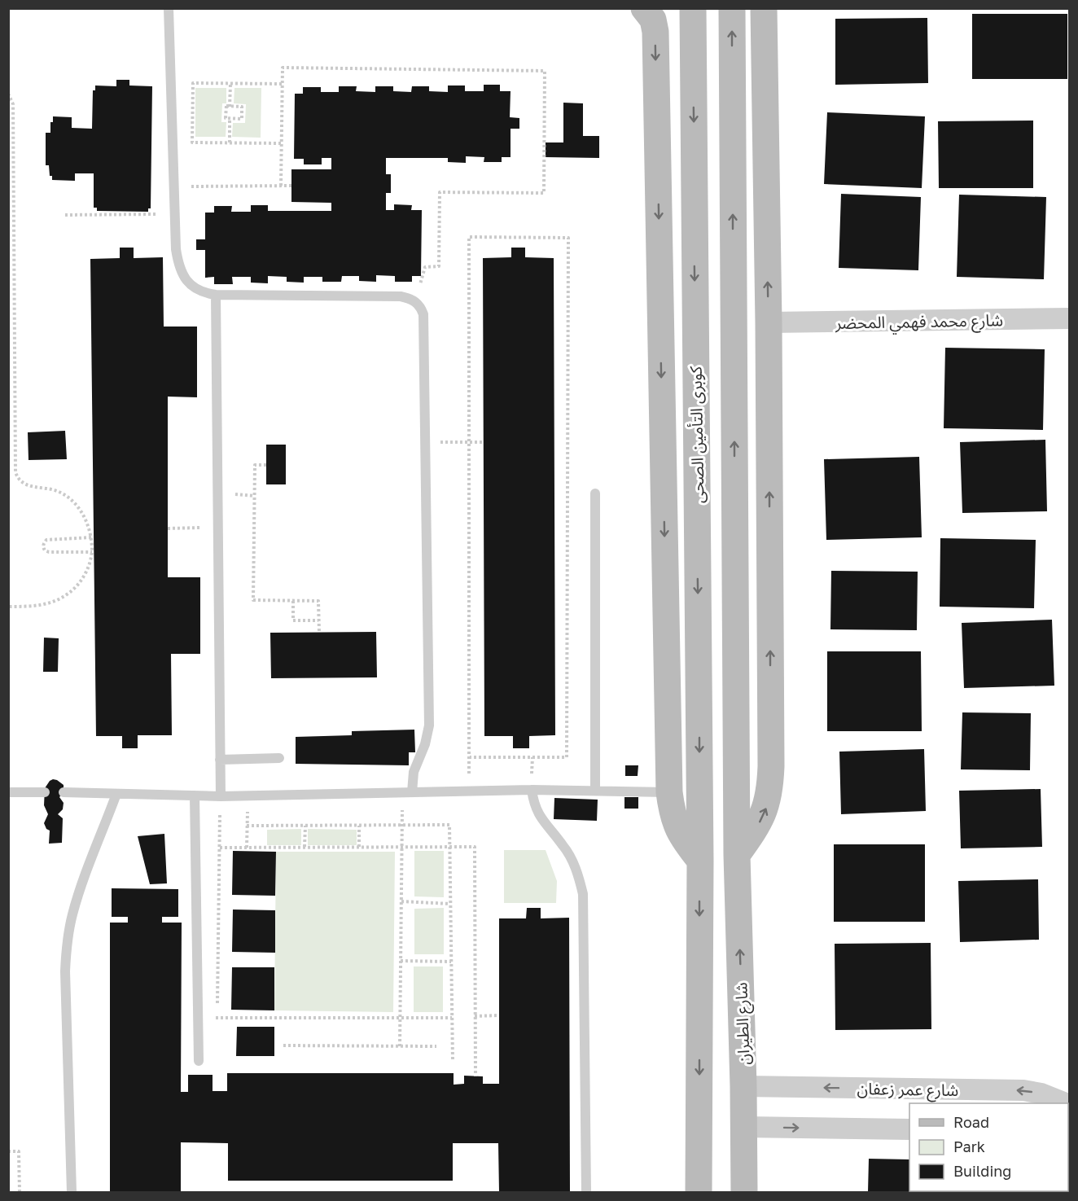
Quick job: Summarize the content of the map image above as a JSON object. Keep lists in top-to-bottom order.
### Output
{
  "streets": {
    "main road": ["كوبرى التأمين الصحى", "شارع الطيران"],
    "street": ["شارع محمد فهمي المحضر", "شارع عمر زعفان"]
  },
  "crossings": [
    ["شارع الطيران", "شارع عمر زعفان"]
  ],
  "legend": ["Road", "Park", "Building"]
}
